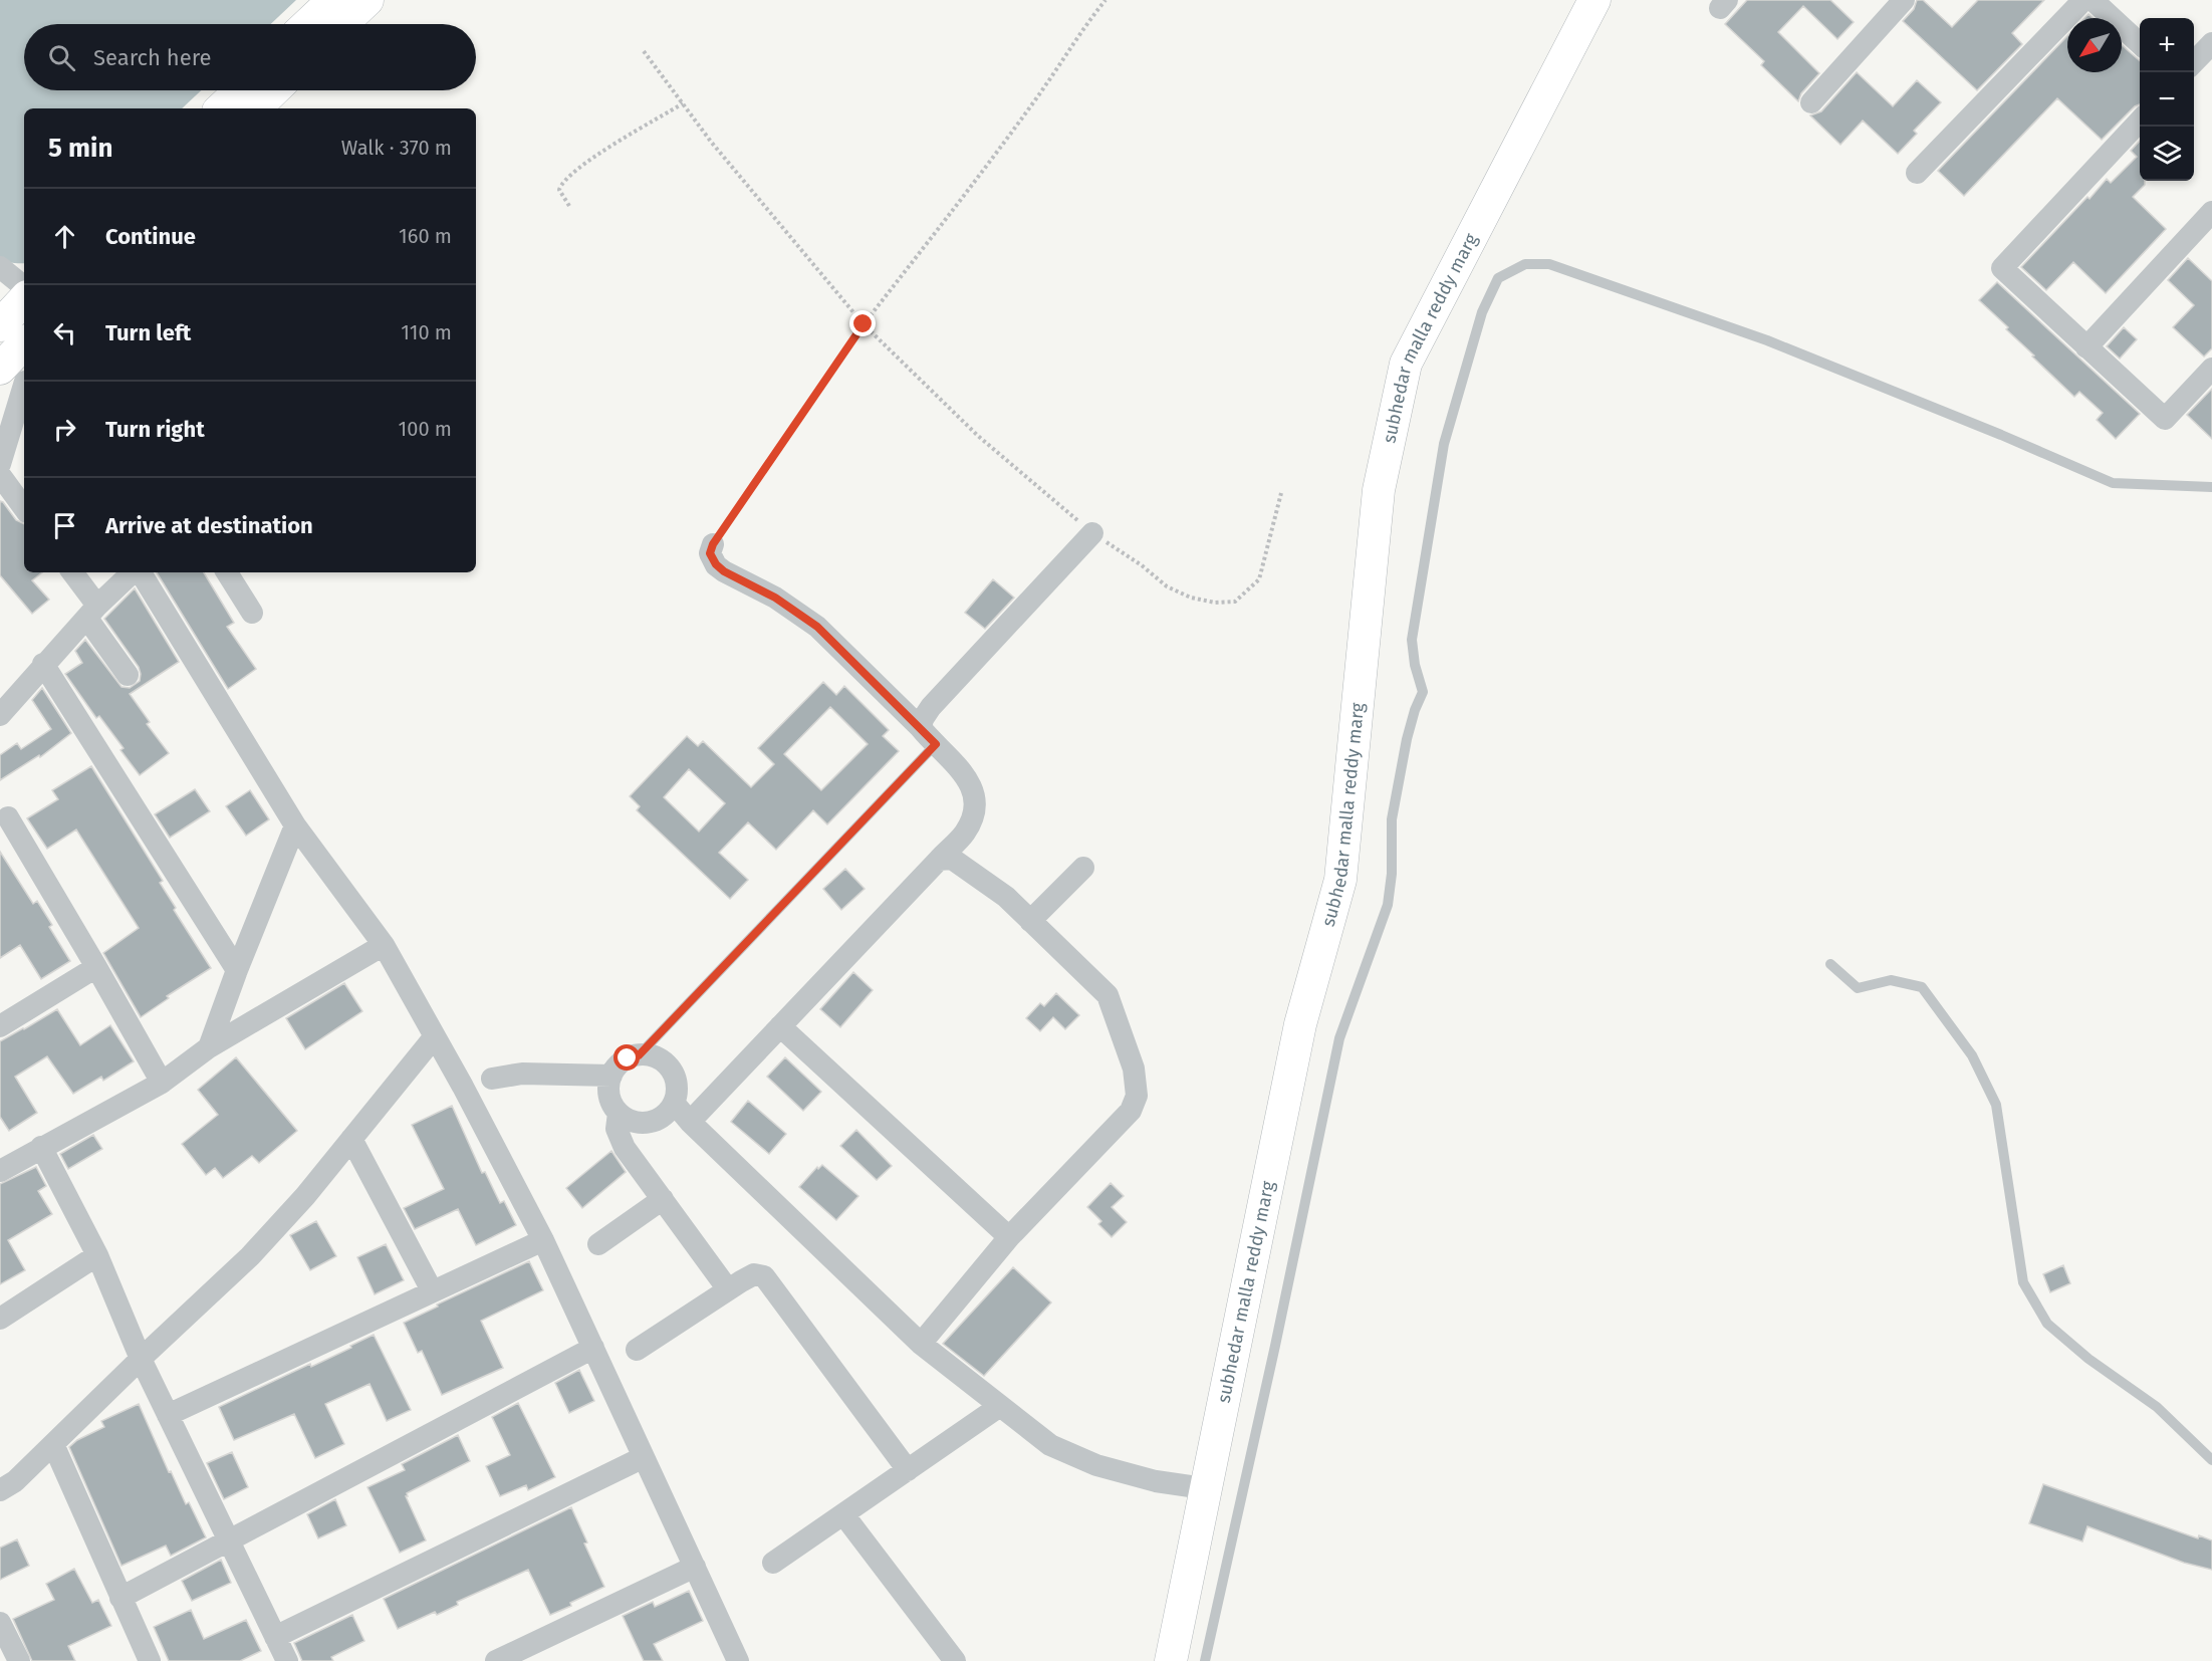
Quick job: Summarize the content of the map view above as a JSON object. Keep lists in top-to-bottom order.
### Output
{
  "streets": {
    "main road": ["subhedar malla reddy marg"]
  },
  "north": "bottom left",
  "page": {
    "map_buttons": ["+", "−"],
    "search": "Search here",
    "heading": ["5 min", "Walk · 370 m"],
    "list": [
      ["Continue", "160 m"],
      ["Turn left", "110 m"],
      ["Turn right", "100 m"],
      "Arrive at destination"
    ]
  }
}
